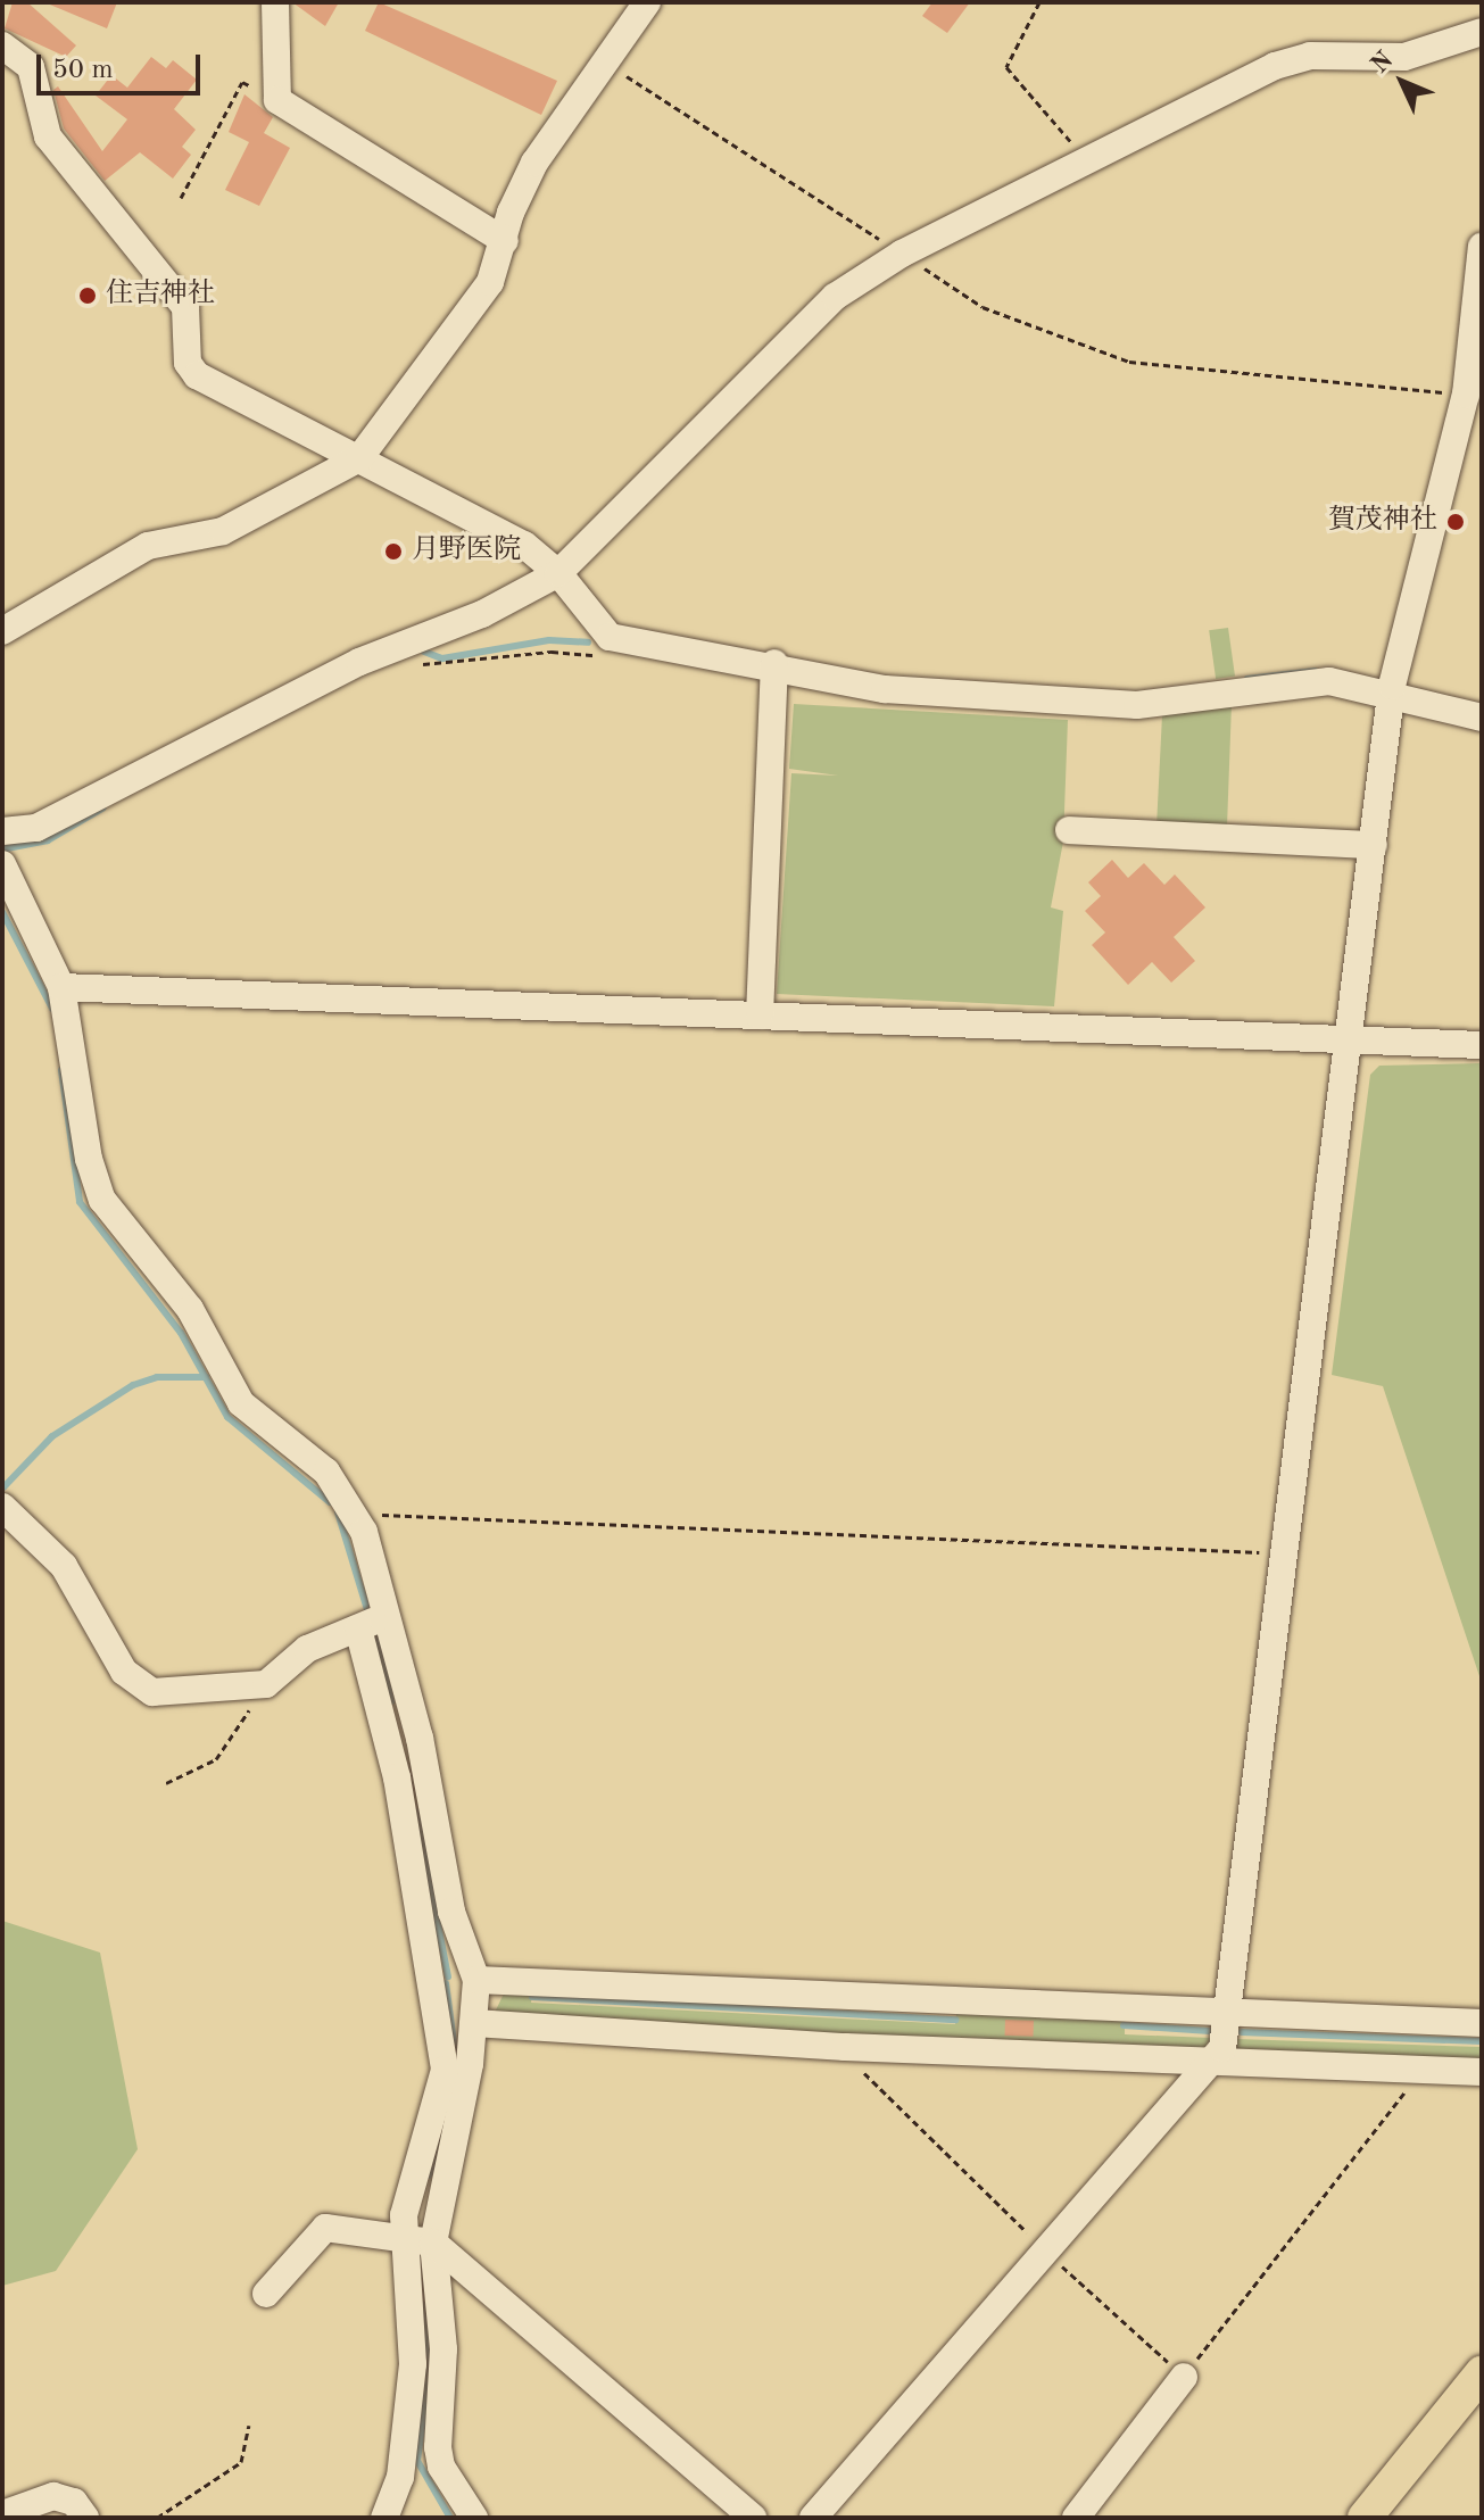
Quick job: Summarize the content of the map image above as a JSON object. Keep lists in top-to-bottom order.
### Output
{
  "places": ["住吉神社", "賀茂神社", "月野医院"],
  "scale_bar": "50 m",
  "north": "top left"
}
